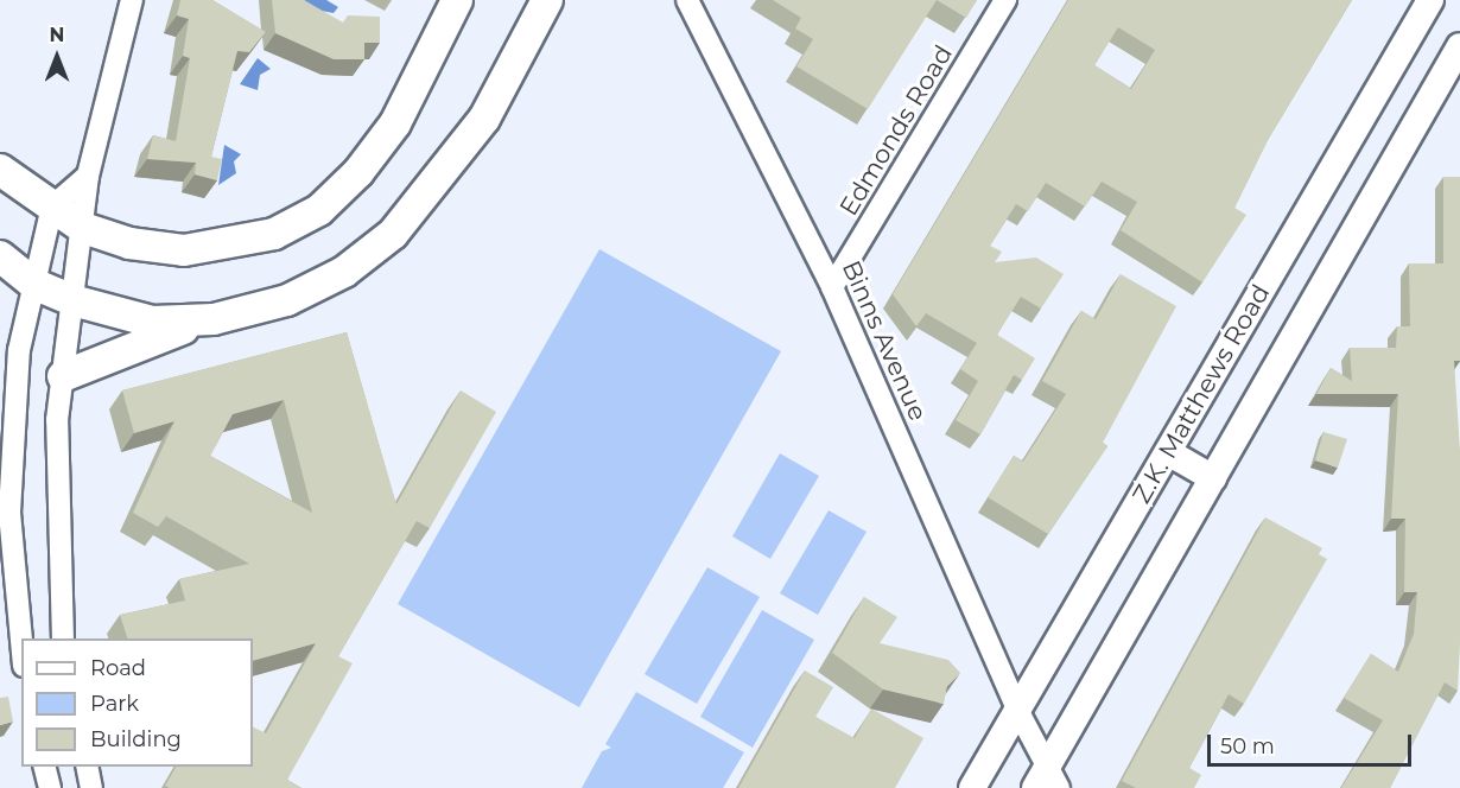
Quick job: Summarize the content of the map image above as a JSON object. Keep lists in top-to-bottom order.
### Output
{
  "streets": {
    "street": ["Edmonds Road", "Binns Avenue", "Z.K. Matthews Road"]
  },
  "crossings": [
    ["Edmonds Road", "Binns Avenue"],
    ["Binns Avenue", "Z.K. Matthews Road"]
  ],
  "legend": ["Road", "Park", "Building"],
  "scale_bar": "50 m",
  "north": "top"
}
